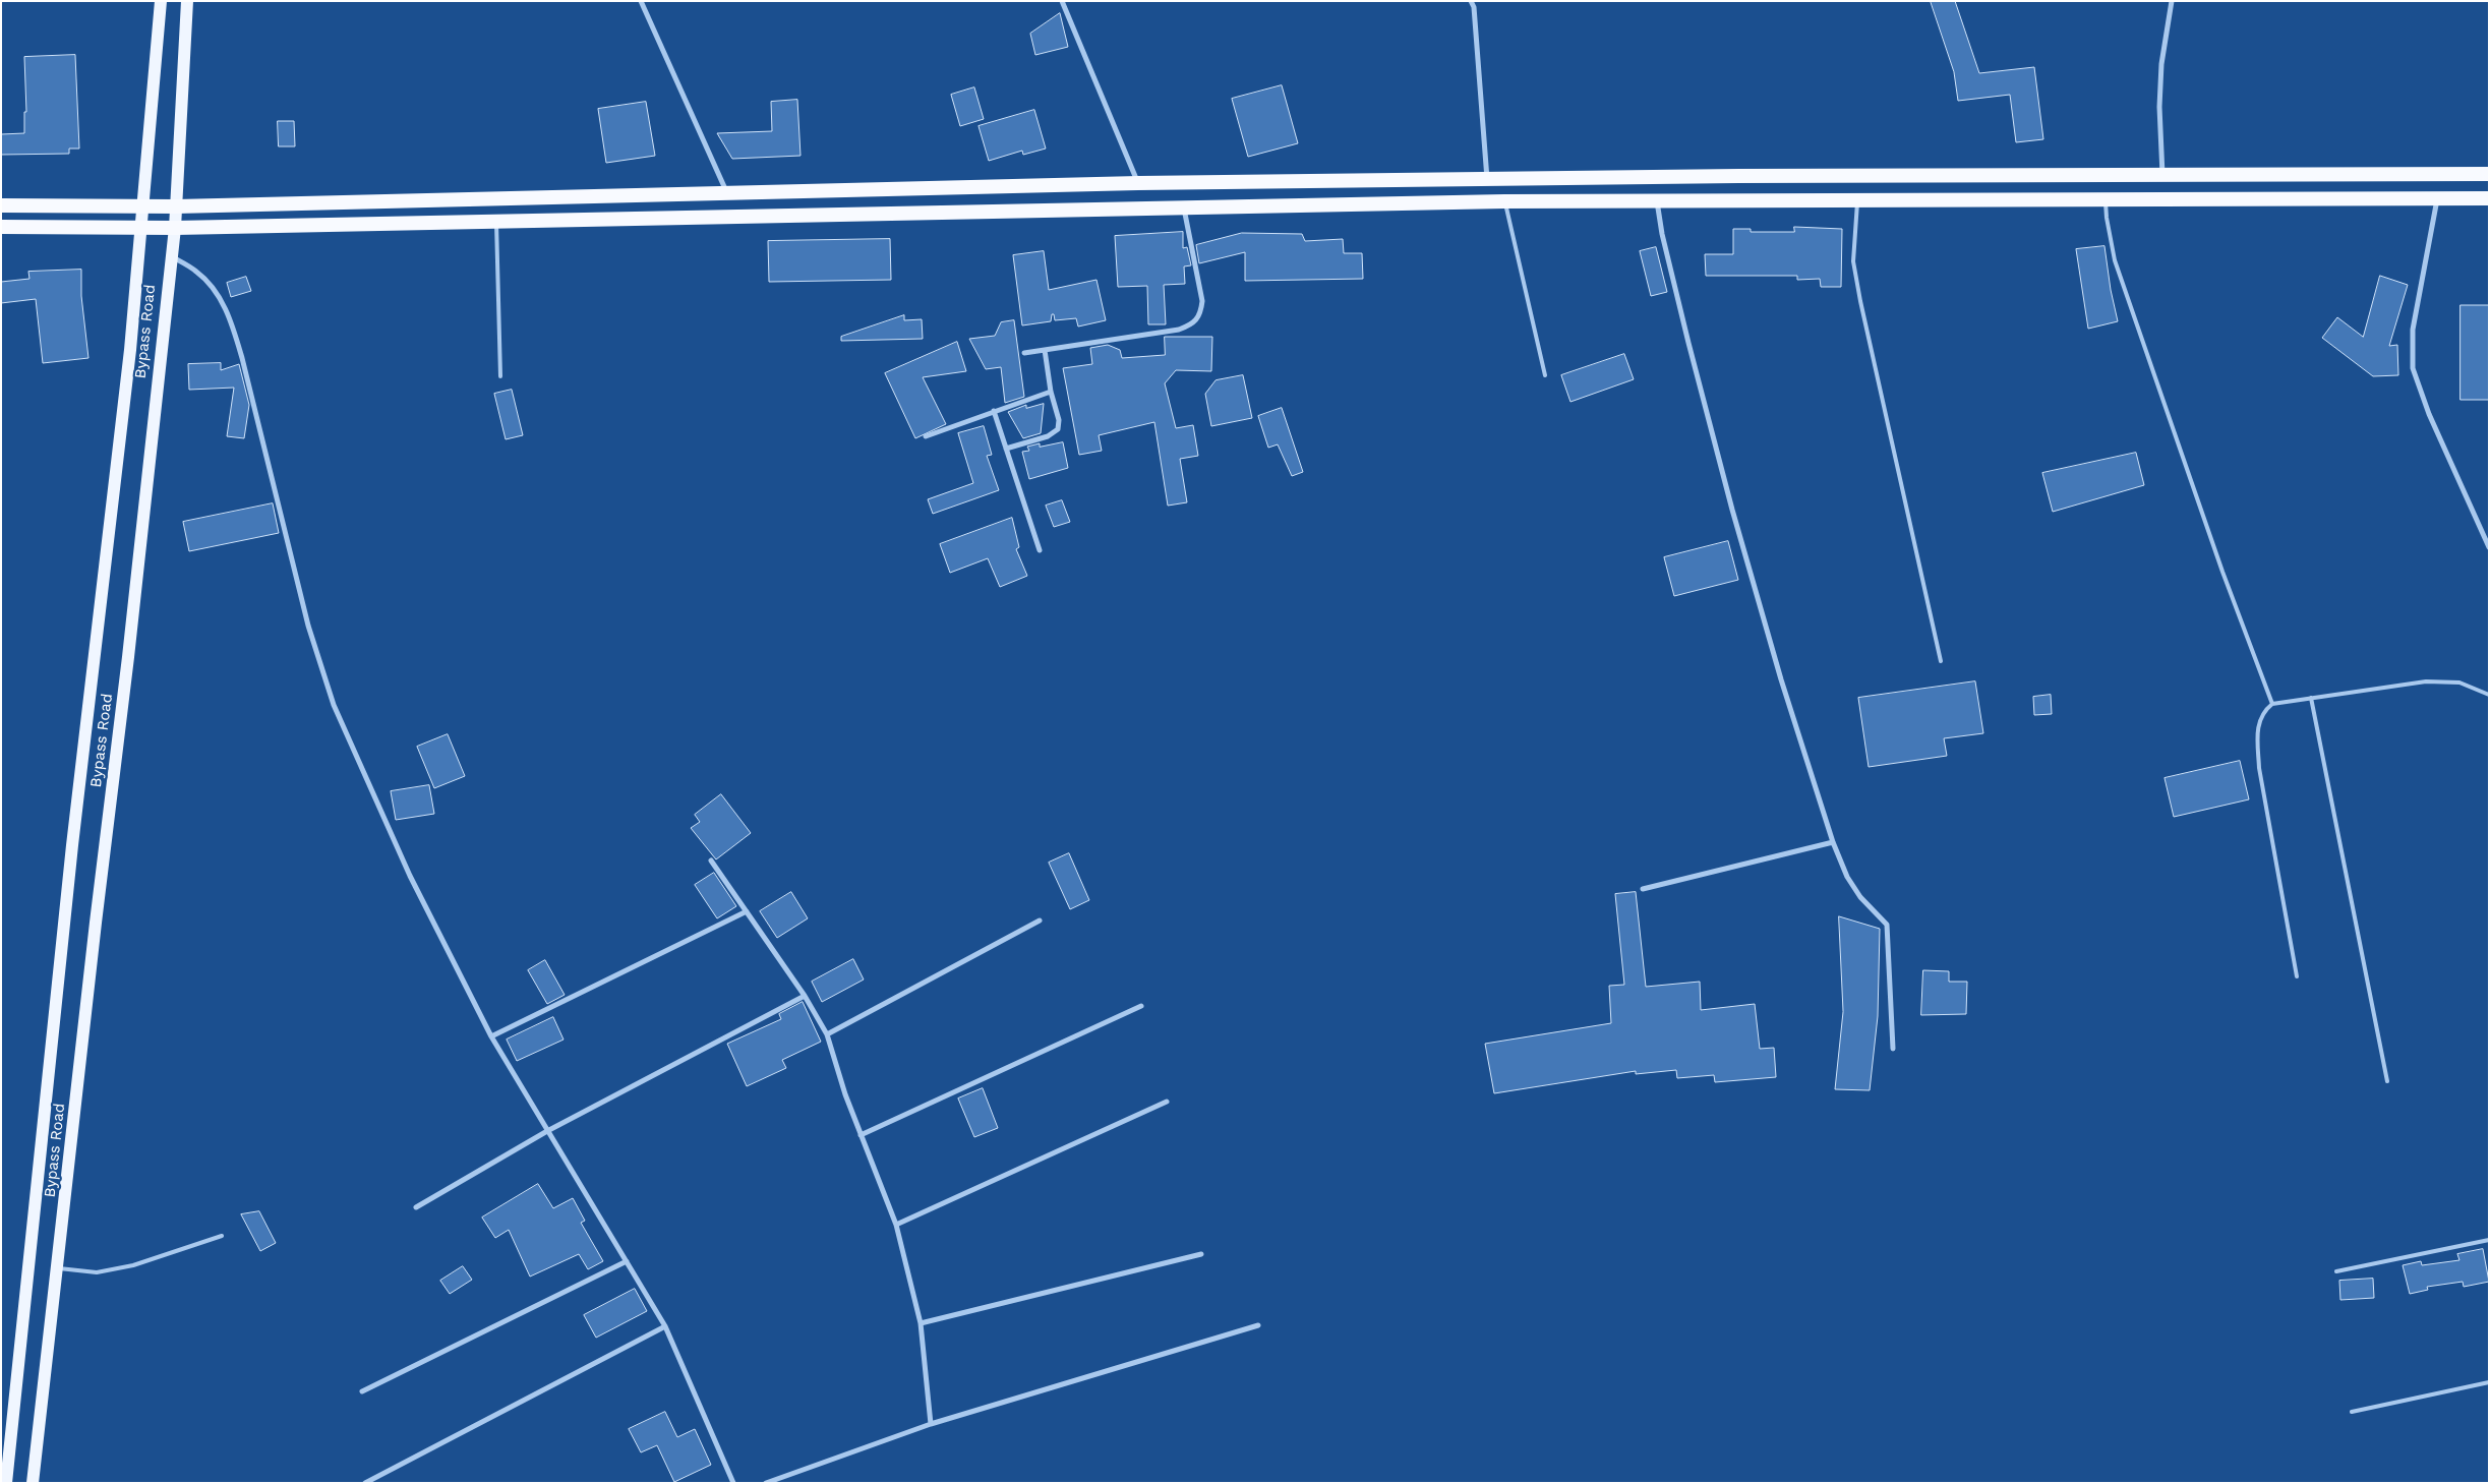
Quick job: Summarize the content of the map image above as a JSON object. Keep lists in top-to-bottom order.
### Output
{
  "streets": {
    "main road": ["Bypass Road"]
  }
}
